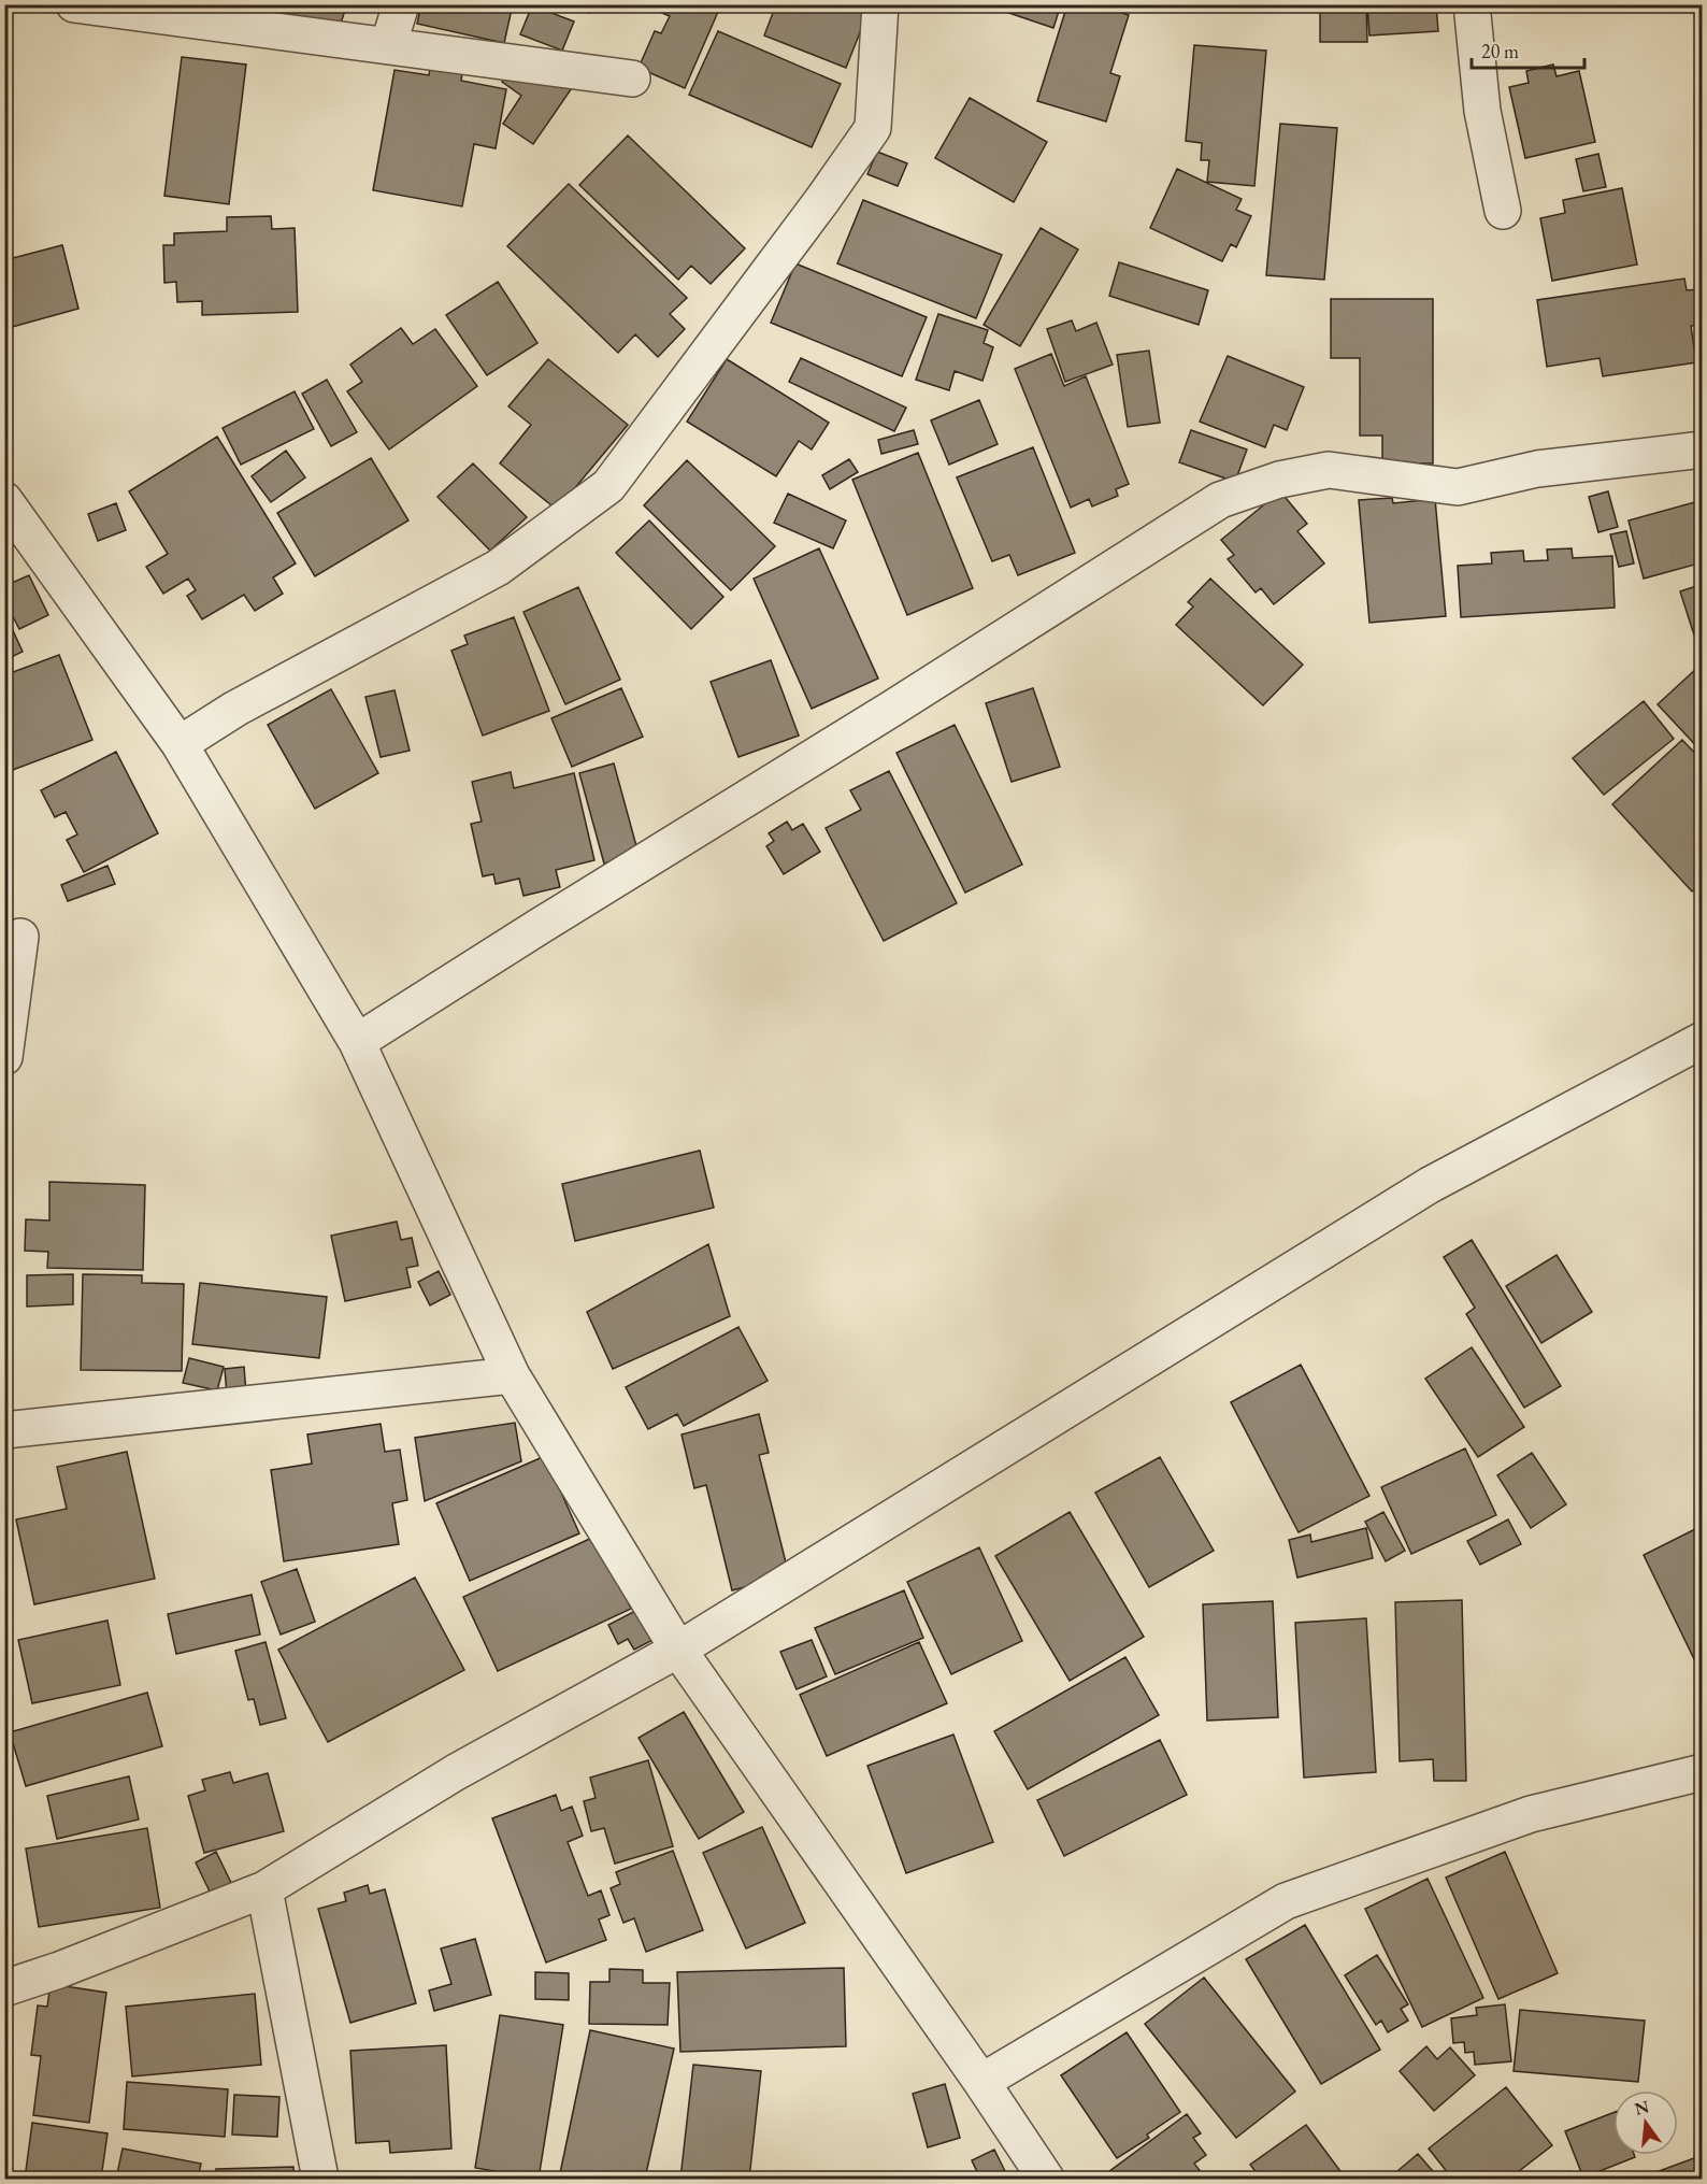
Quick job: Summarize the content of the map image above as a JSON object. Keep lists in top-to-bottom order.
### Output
{
  "scale_bar": "20 m",
  "north": "top"
}
